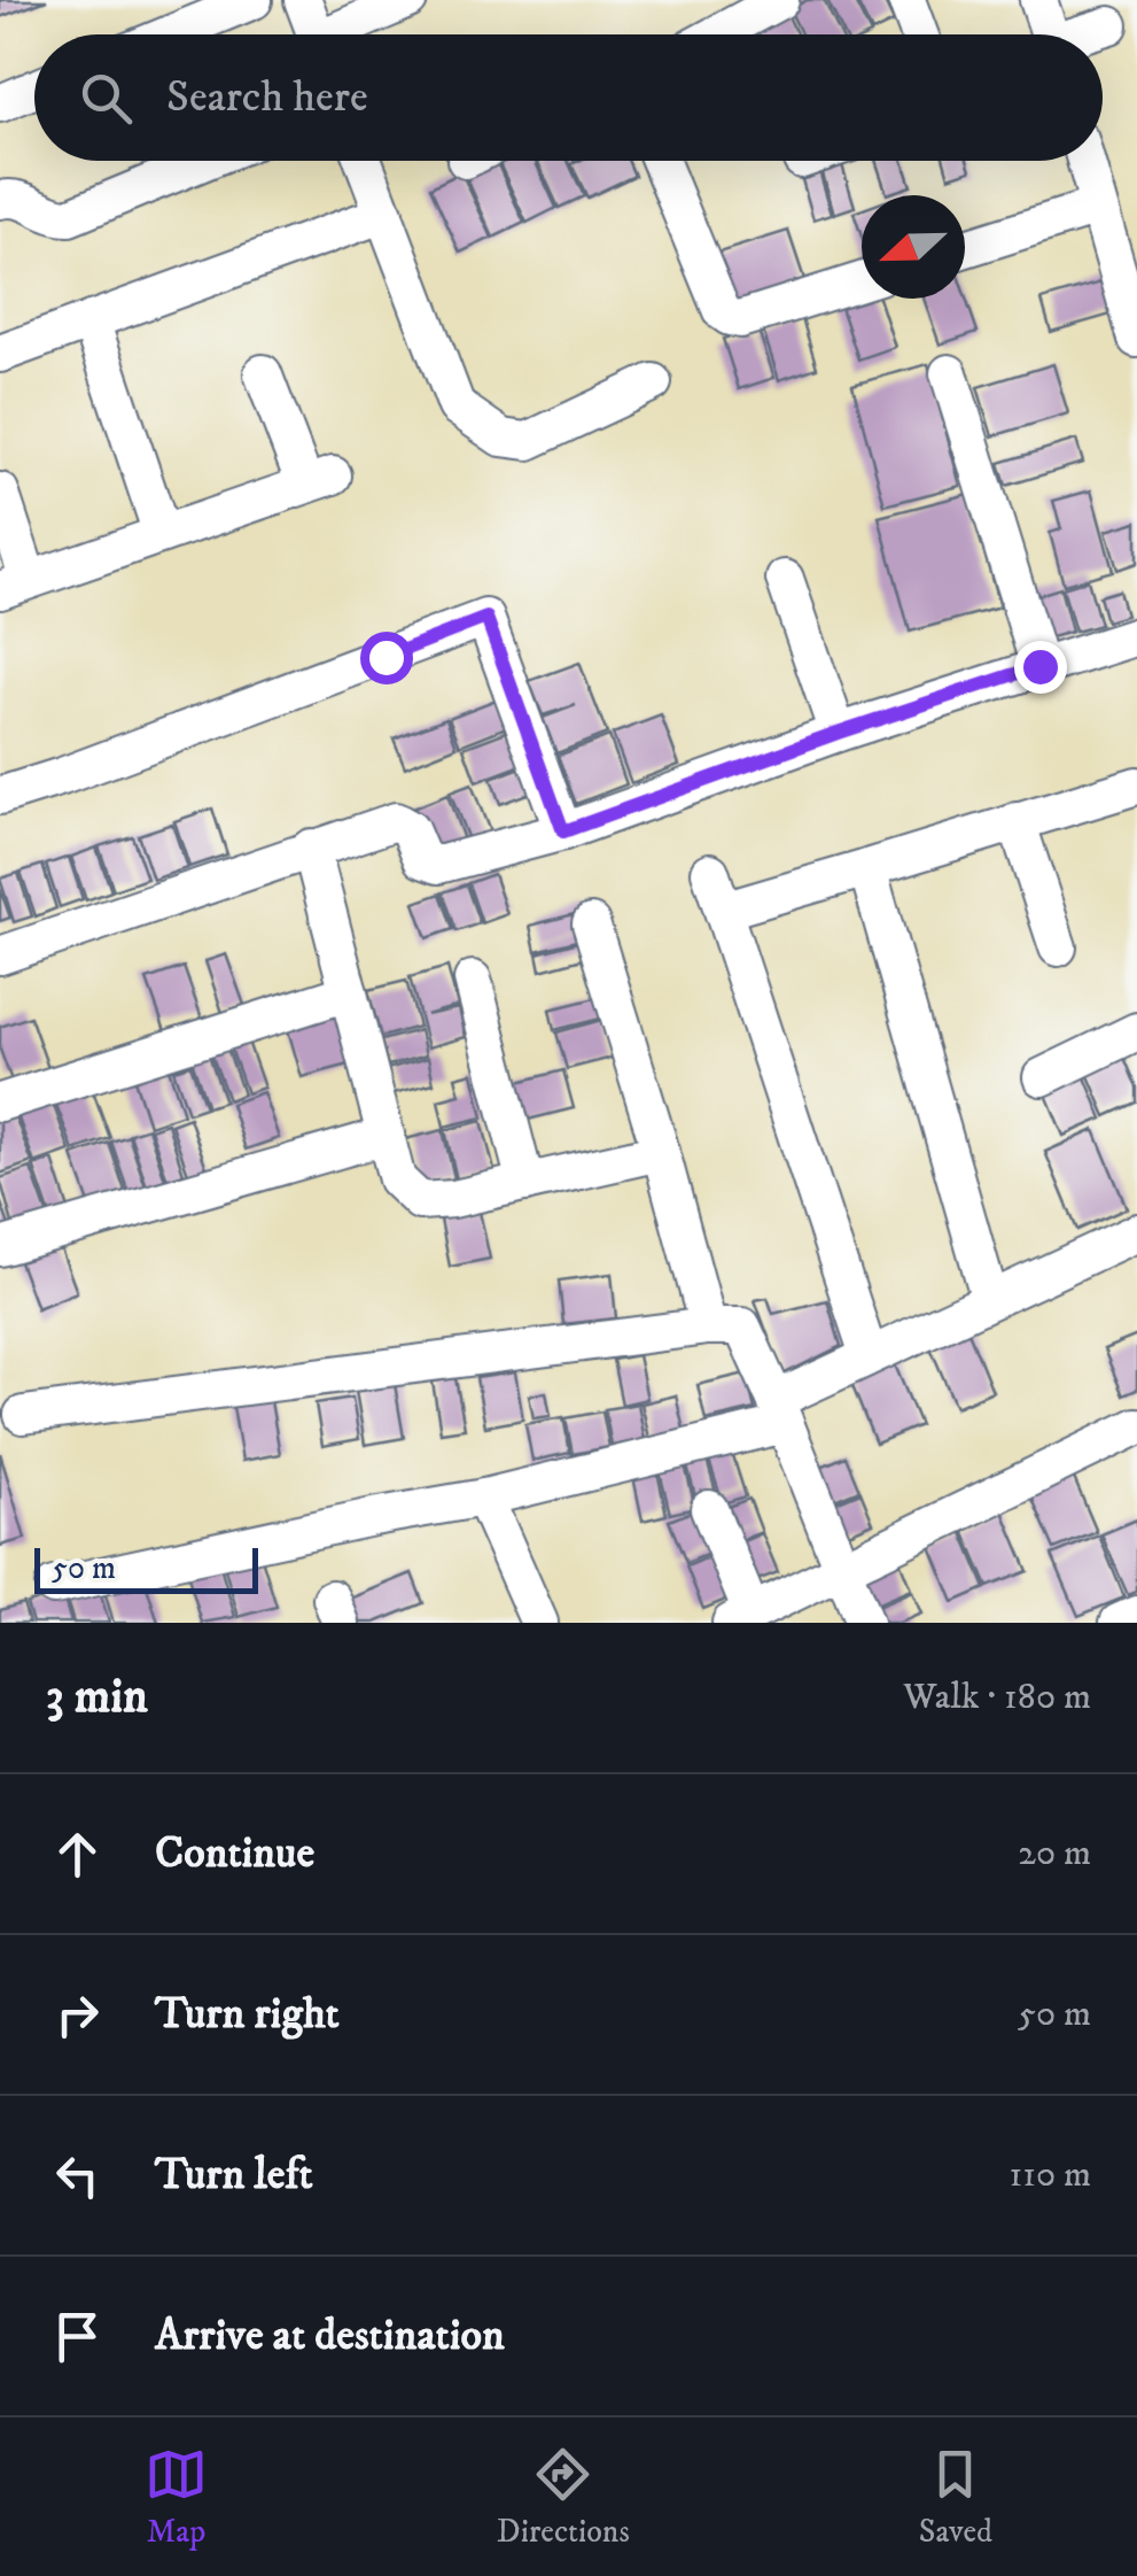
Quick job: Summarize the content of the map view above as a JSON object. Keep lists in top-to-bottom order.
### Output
{
  "scale_bar": "50 m",
  "north": "left",
  "page": {
    "search": "Search here",
    "scale": "50 m",
    "heading": ["3 min", "Walk · 180 m"],
    "list": [
      ["Continue", "20 m"],
      ["Turn right", "50 m"],
      ["Turn left", "110 m"],
      "Arrive at destination"
    ],
    "nav": ["Map", "Directions", "Saved"]
  }
}
